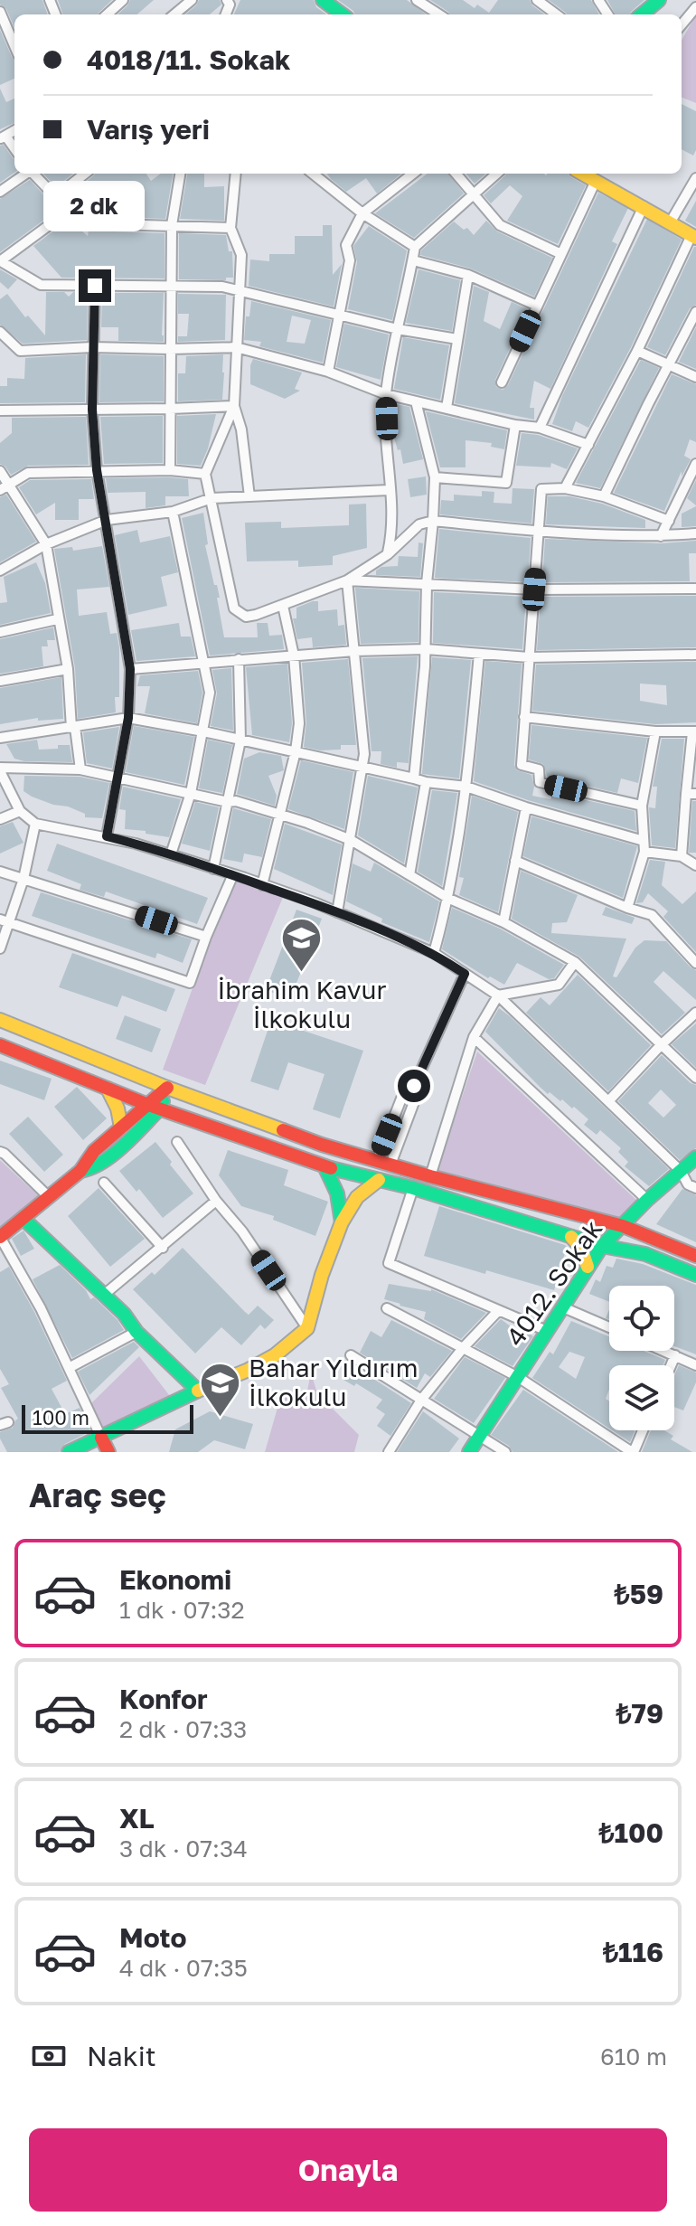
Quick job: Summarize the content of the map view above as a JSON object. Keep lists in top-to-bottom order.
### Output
{
  "streets": {
    "main road": ["4012. Sokak"]
  },
  "places": {
    "school or university": ["İbrahim Kavur İlkokulu", "Bahar Yıldırım İlkokulu"]
  },
  "scale_bar": "100 m",
  "page": {
    "banner": ["4018/11. Sokak", "Varış yeri"],
    "bubble": "2 dk",
    "scale": "100 m",
    "heading": "Araç seç",
    "list": [
      {
        "name": "Ekonomi",
        "note": "1 dk · 07:32",
        "value": "₺59"
      },
      {
        "name": "Konfor",
        "note": "2 dk · 07:33",
        "value": "₺79"
      },
      {
        "name": "XL",
        "note": "3 dk · 07:34",
        "value": "₺100"
      },
      {
        "name": "Moto",
        "note": "4 dk · 07:35",
        "value": "₺116"
      }
    ],
    "pay": ["Nakit", "610 m"],
    "buttons": "Onayla"
  }
}
